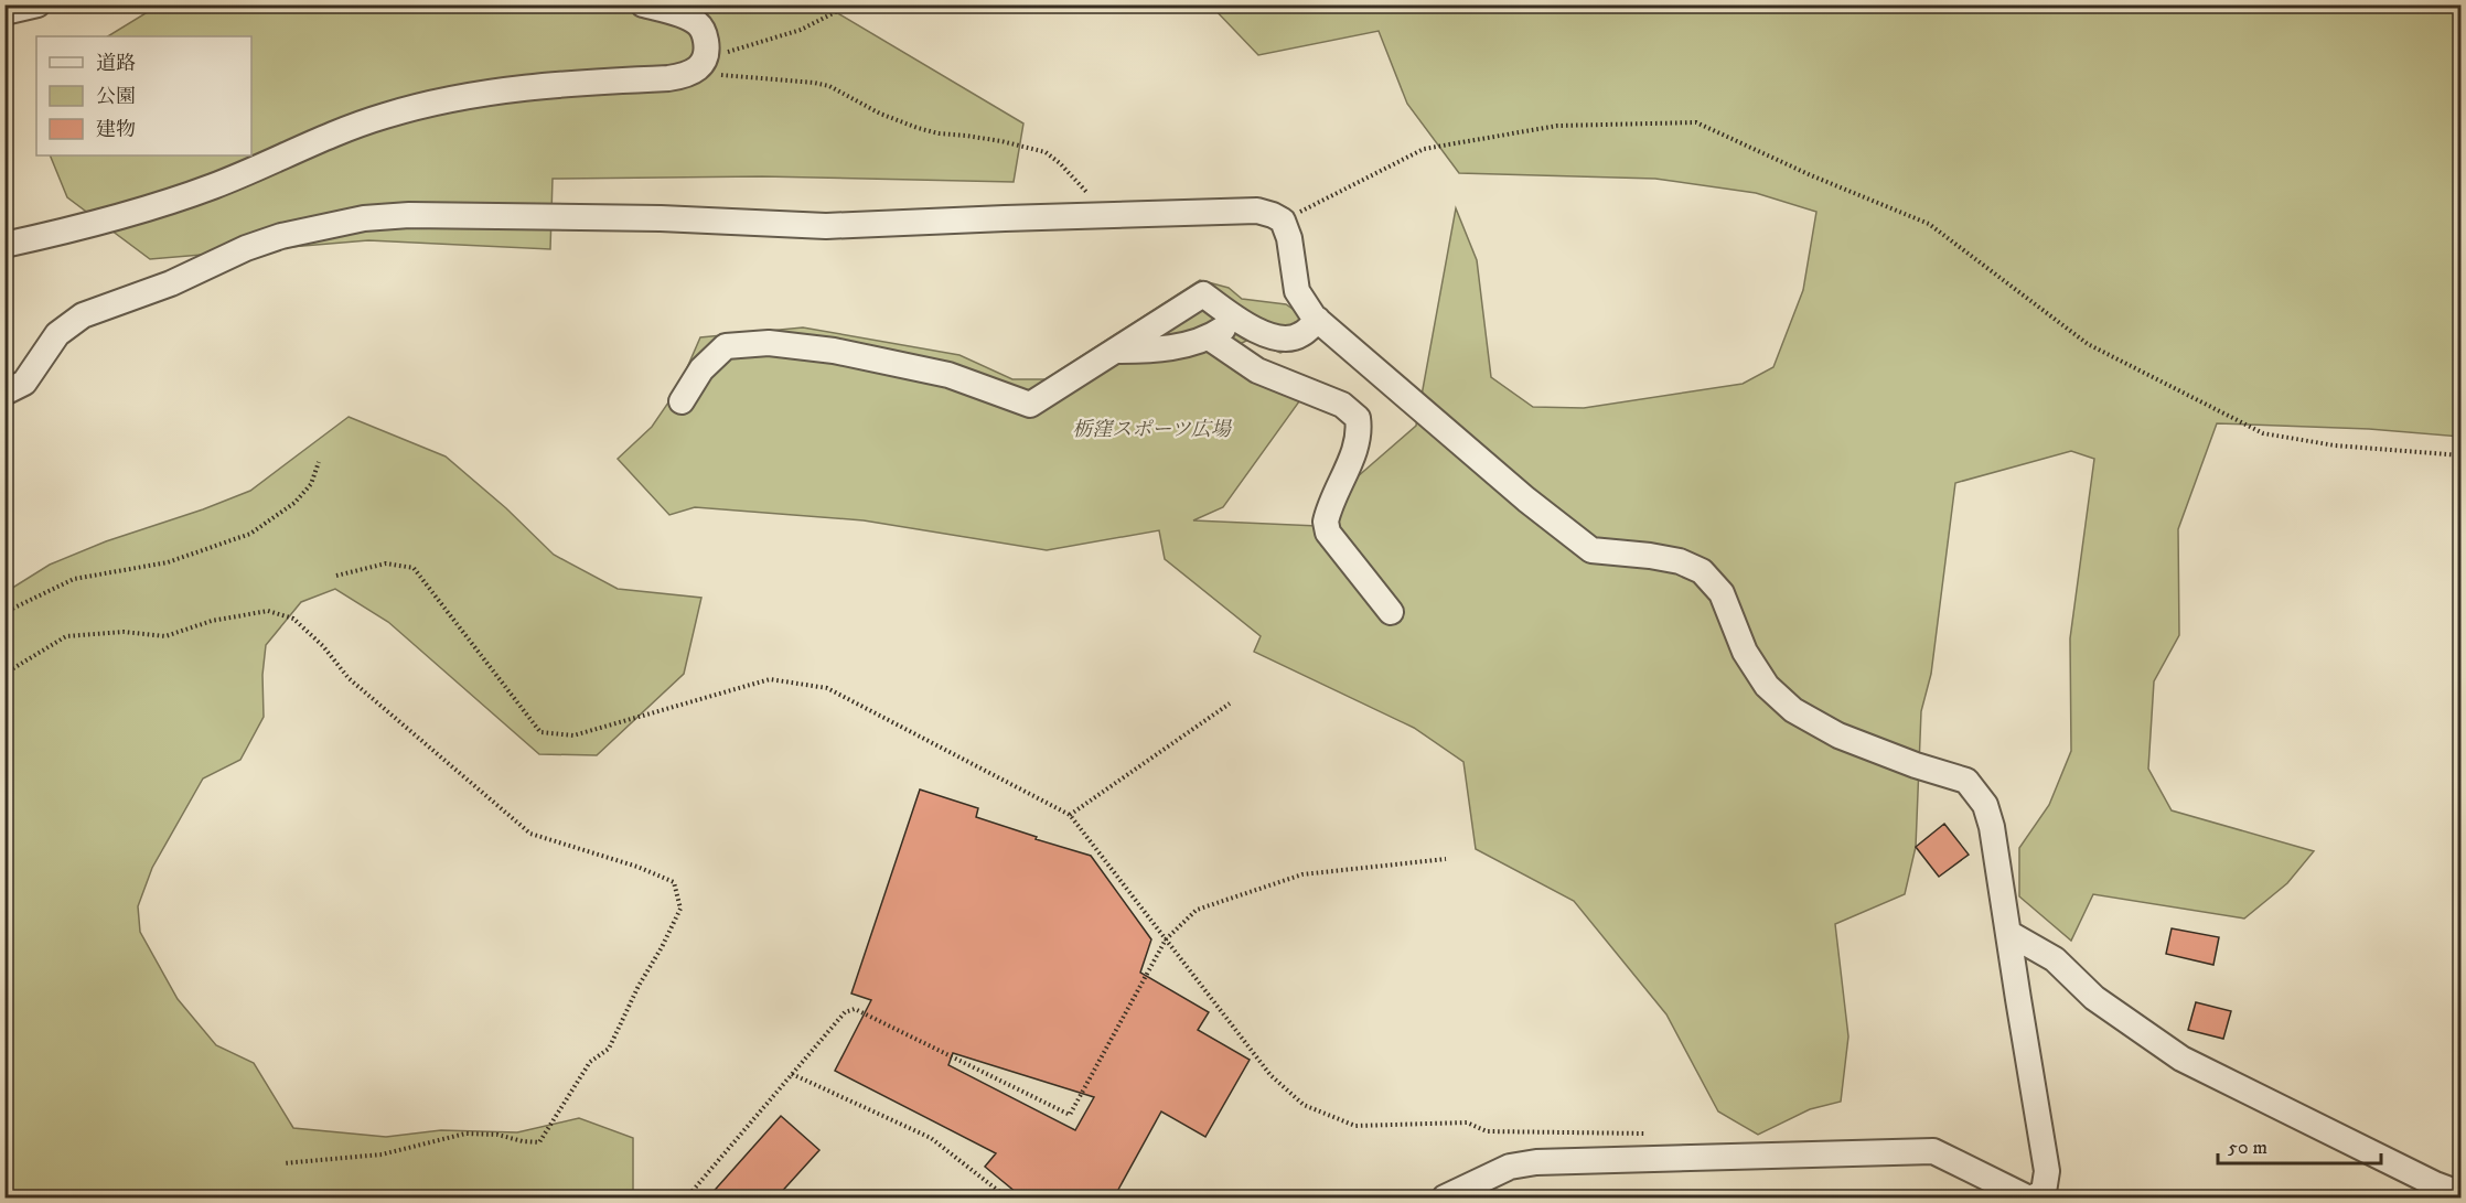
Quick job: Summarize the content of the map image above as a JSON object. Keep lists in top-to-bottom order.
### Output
{
  "parks": ["栃窪スポーツ広場"],
  "legend": ["道路", "公園", "建物"],
  "scale_bar": "50 m"
}
